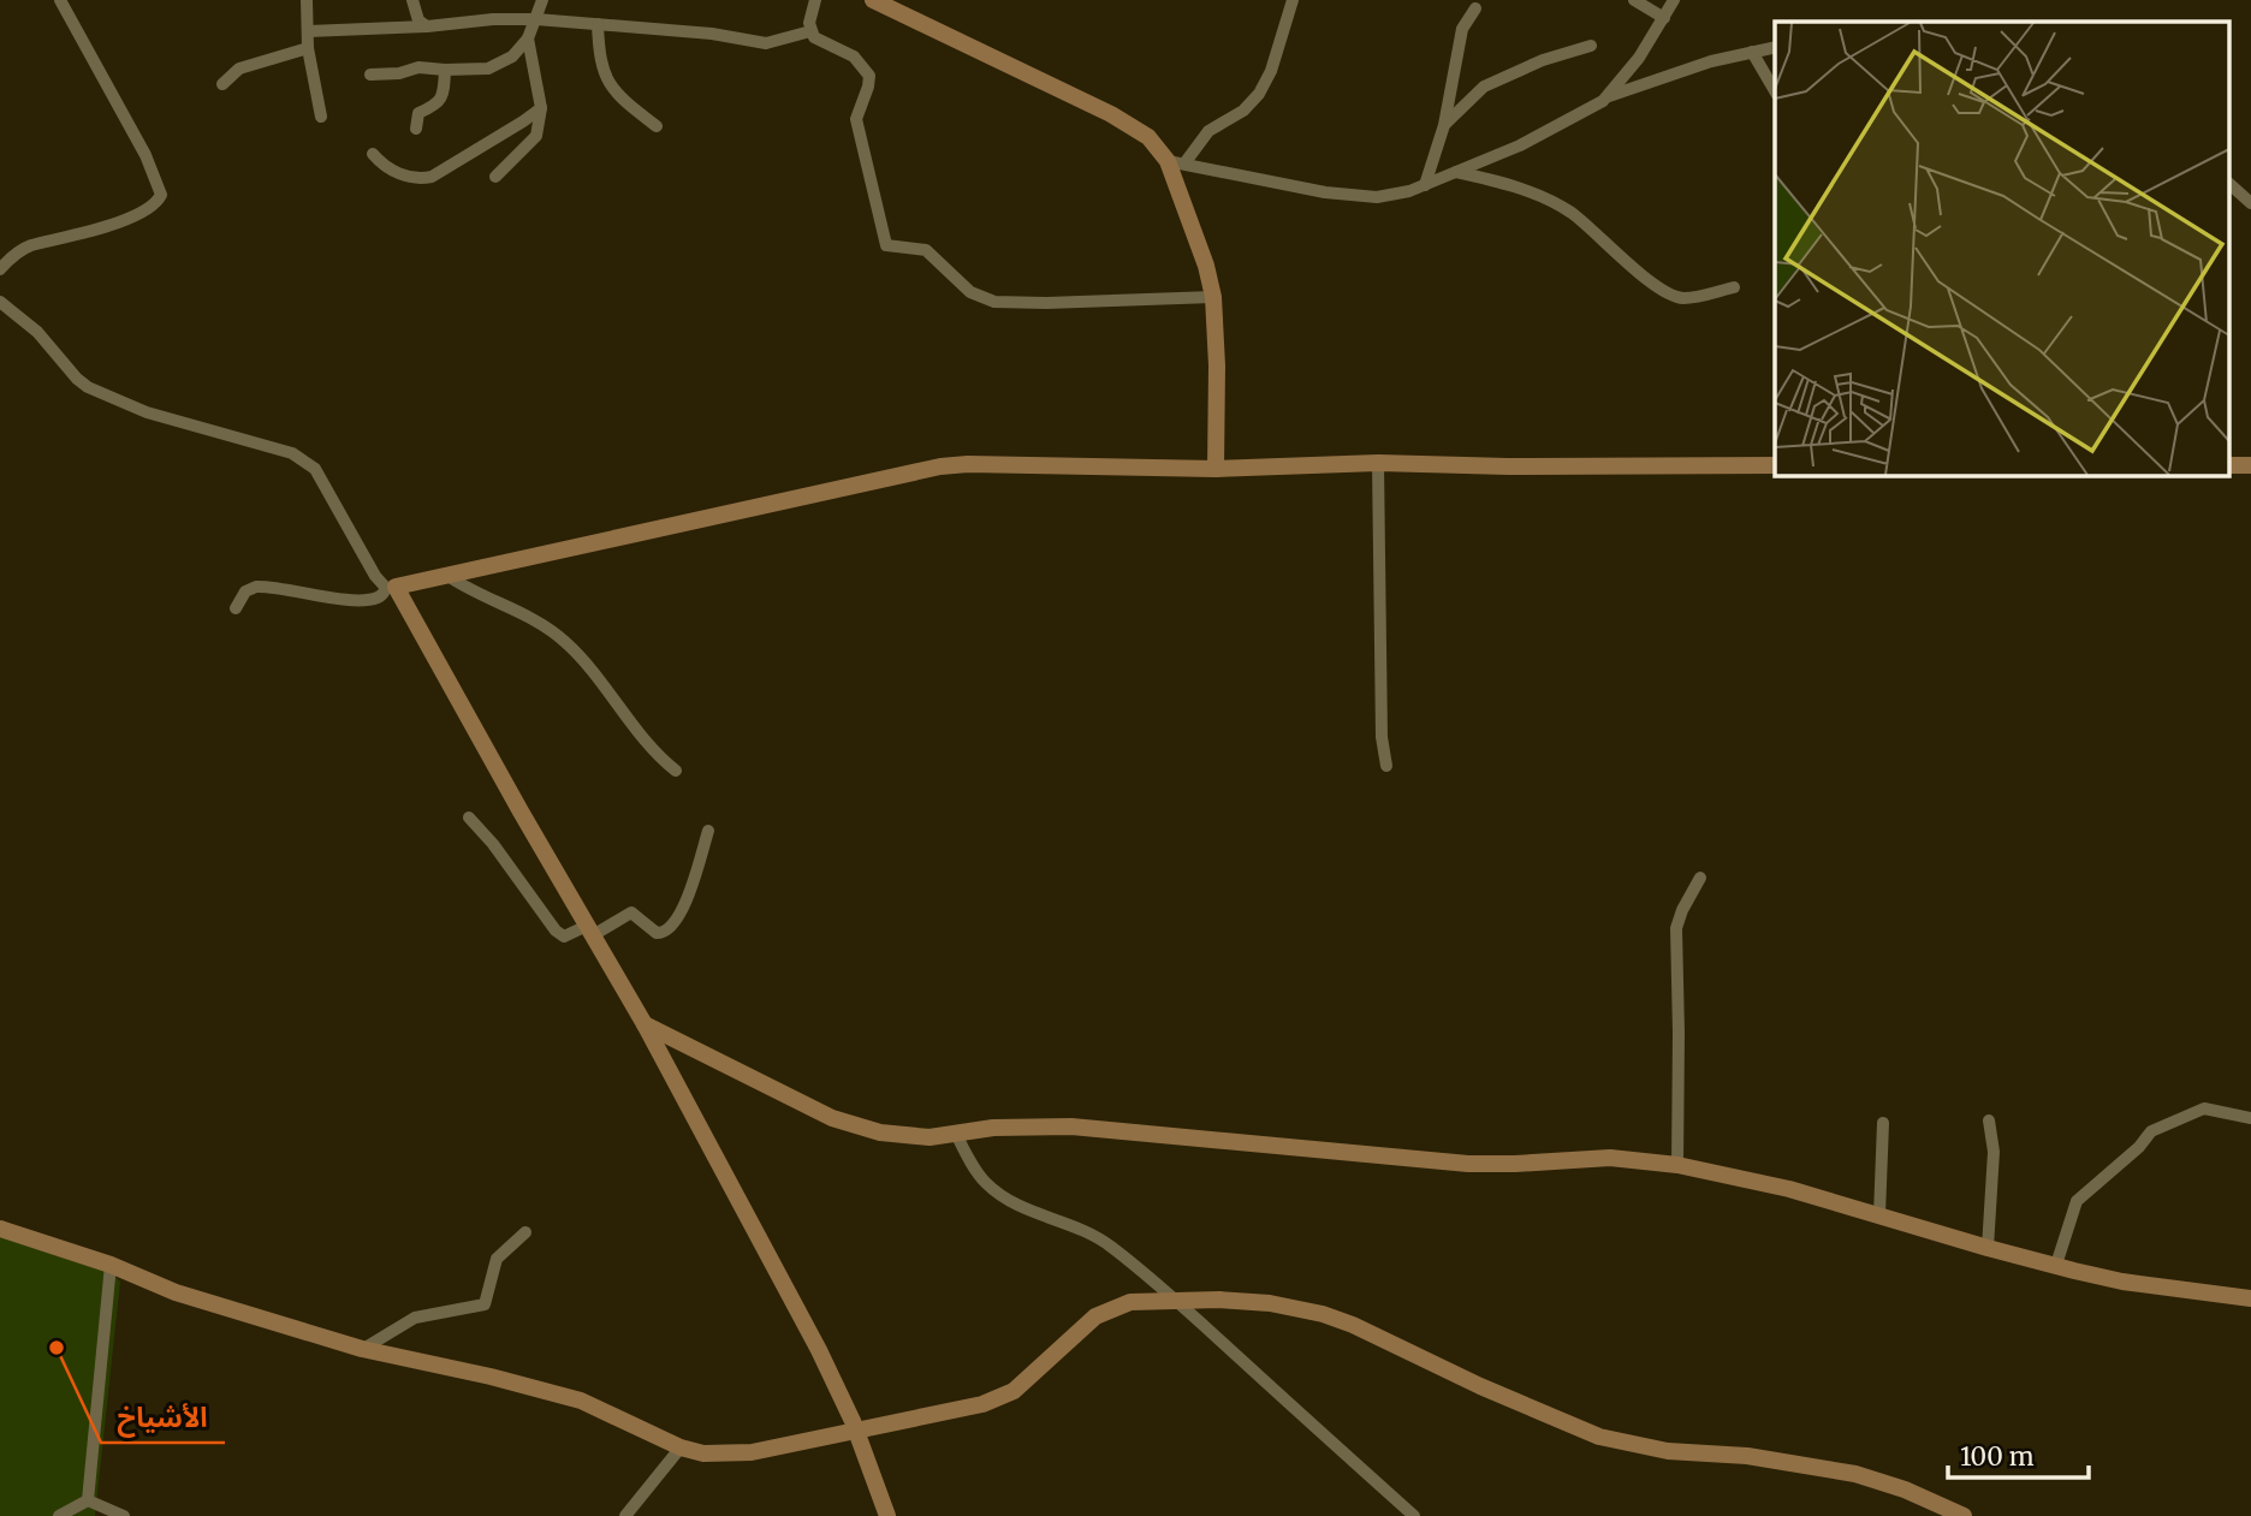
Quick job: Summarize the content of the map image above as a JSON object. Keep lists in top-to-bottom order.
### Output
{
  "places": ["الأشياخ"],
  "scale_bar": "100 m"
}
